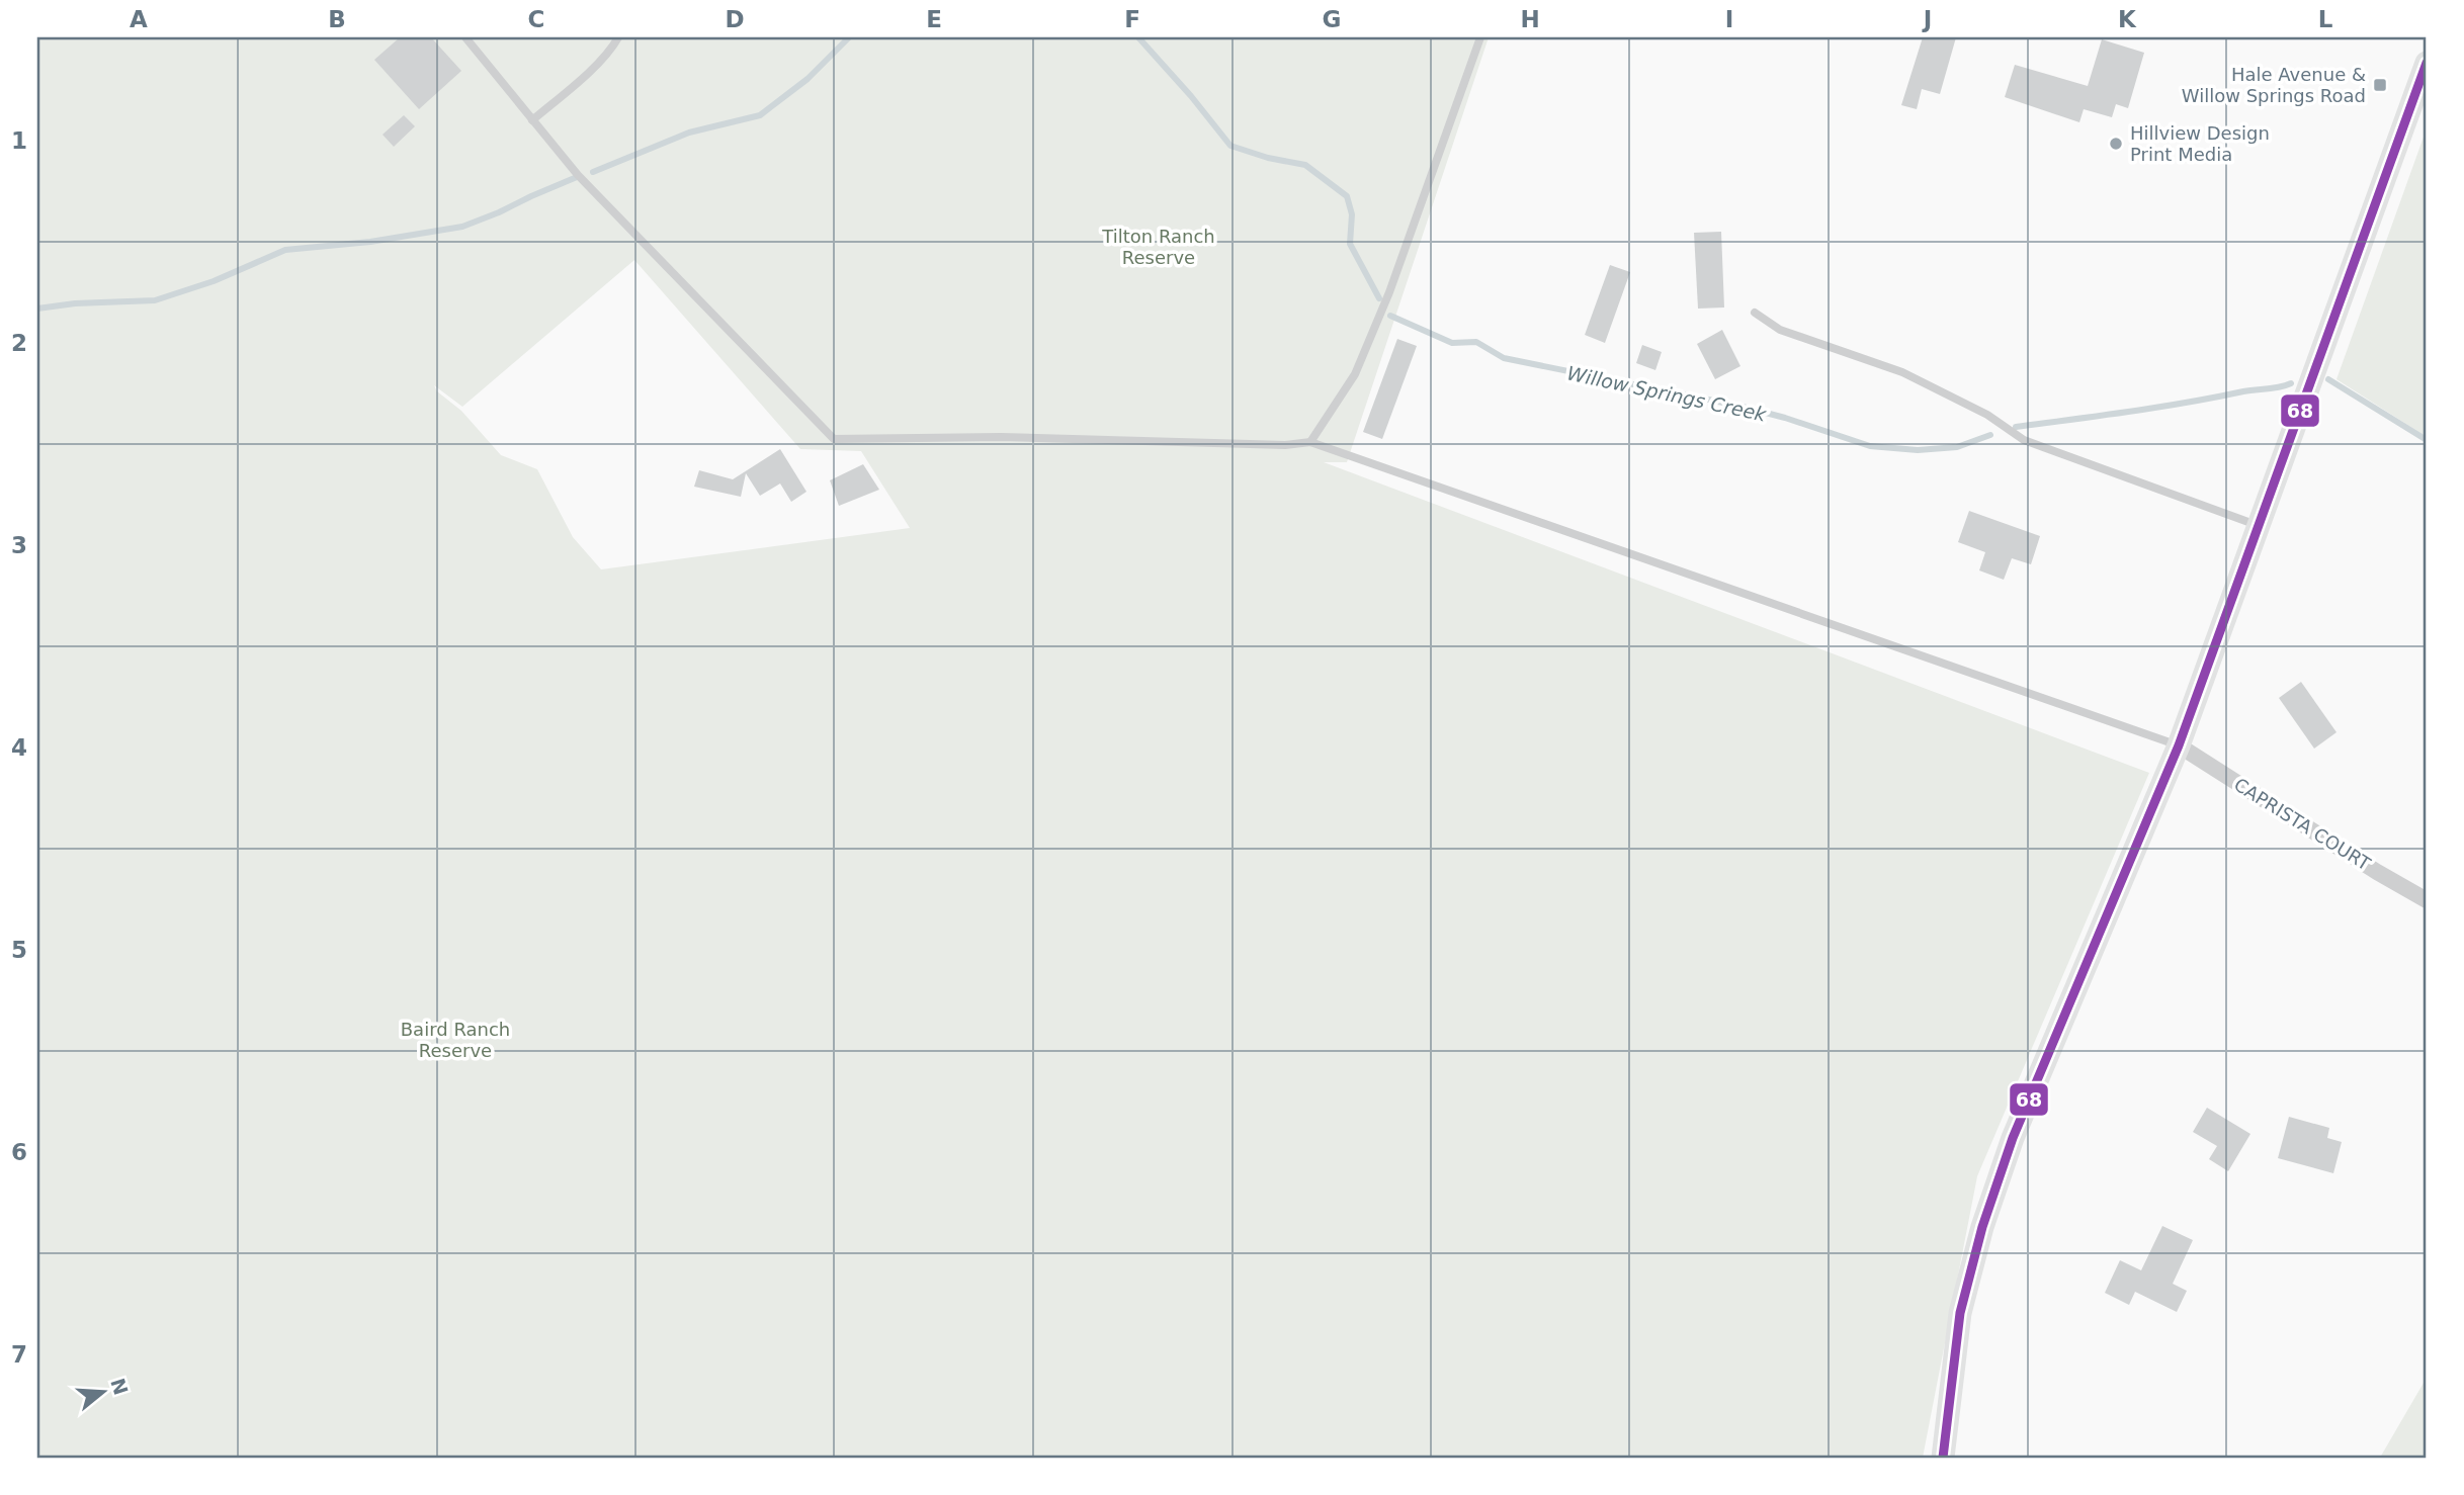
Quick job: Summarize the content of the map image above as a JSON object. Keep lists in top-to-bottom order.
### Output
{
  "streets": {
    "street": ["CAPRISTA COURT"]
  },
  "water": ["Willow Springs Creek"],
  "parks": ["Tilton Ranch Reserve", "Baird Ranch Reserve"],
  "places": {
    "transit": ["Hale Avenue & Willow Springs Road"],
    "other": ["Hillview Design Print Media"]
  },
  "lines": ["transit line 68"],
  "north": "right",
  "grid": {
    "columns": [
      "A",
      "B",
      "C",
      "D",
      "E",
      "F",
      "G",
      "H",
      "I",
      "J",
      "K",
      "L"
    ],
    "rows": [
      "1",
      "2",
      "3",
      "4",
      "5",
      "6",
      "7"
    ]
  }
}
